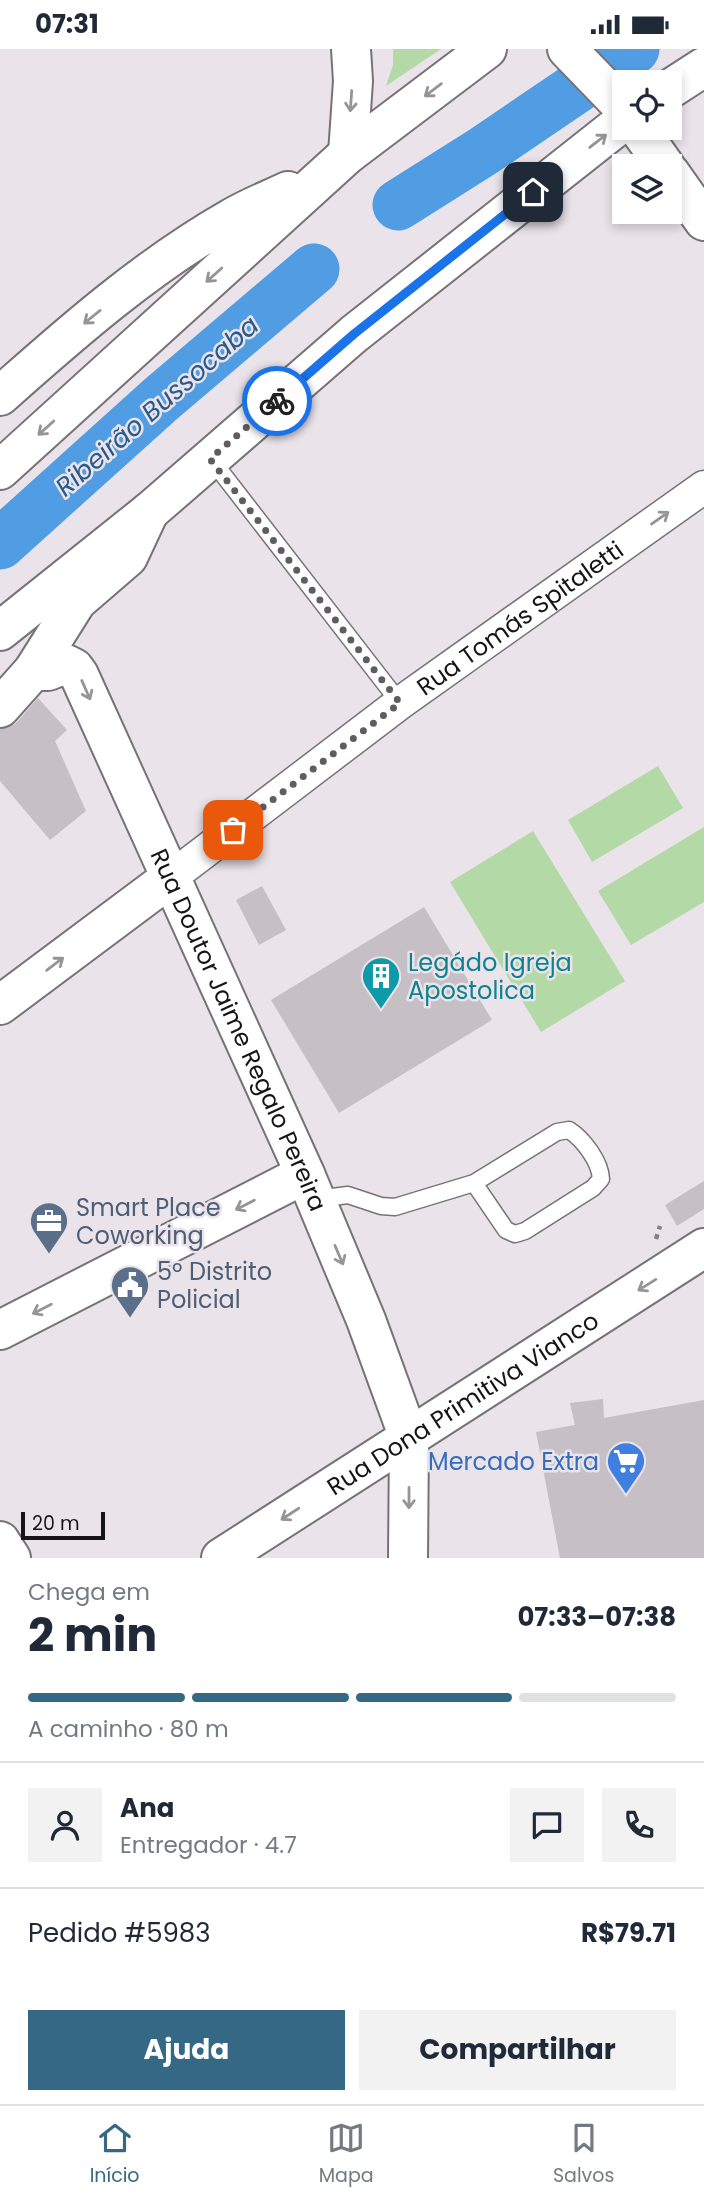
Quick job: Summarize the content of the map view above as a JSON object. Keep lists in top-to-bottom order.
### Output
{
  "streets": {
    "main road": ["Rua Doutor Jaime Regalo Pereira", "Rua Dona Primitiva Vianco"],
    "street": ["Rua Tomás Spitaletti"]
  },
  "crossings": [
    ["Rua Tomás Spitaletti", "Rua Doutor Jaime Regalo Pereira"],
    ["Rua Doutor Jaime Regalo Pereira", "Rua Dona Primitiva Vianco"]
  ],
  "one_way": ["Rua Tomás Spitaletti", "Rua Doutor Jaime Regalo Pereira"],
  "water": ["Ribeirão Bussocaba"],
  "places": {
    "building": ["Legádo Igreja Apostolica"],
    "office": ["Smart Place Coworking"],
    "public building": ["5º Distrito Policial"],
    "supermarket": ["Mercado Extra"]
  },
  "scale_bar": "20 m",
  "page": {
    "status": "07:31",
    "scale": "20 m",
    "heading": ["2 min", "Chega em", "07:33–07:38"],
    "panel": [
      "Ana",
      "Entregador · 4.7",
      "Pedido #5983",
      "R$79.71"
    ],
    "bar": "A caminho · 80 m",
    "buttons": ["Ajuda", "Compartilhar"],
    "tabs": ["Início", "Mapa", "Salvos"]
  }
}
